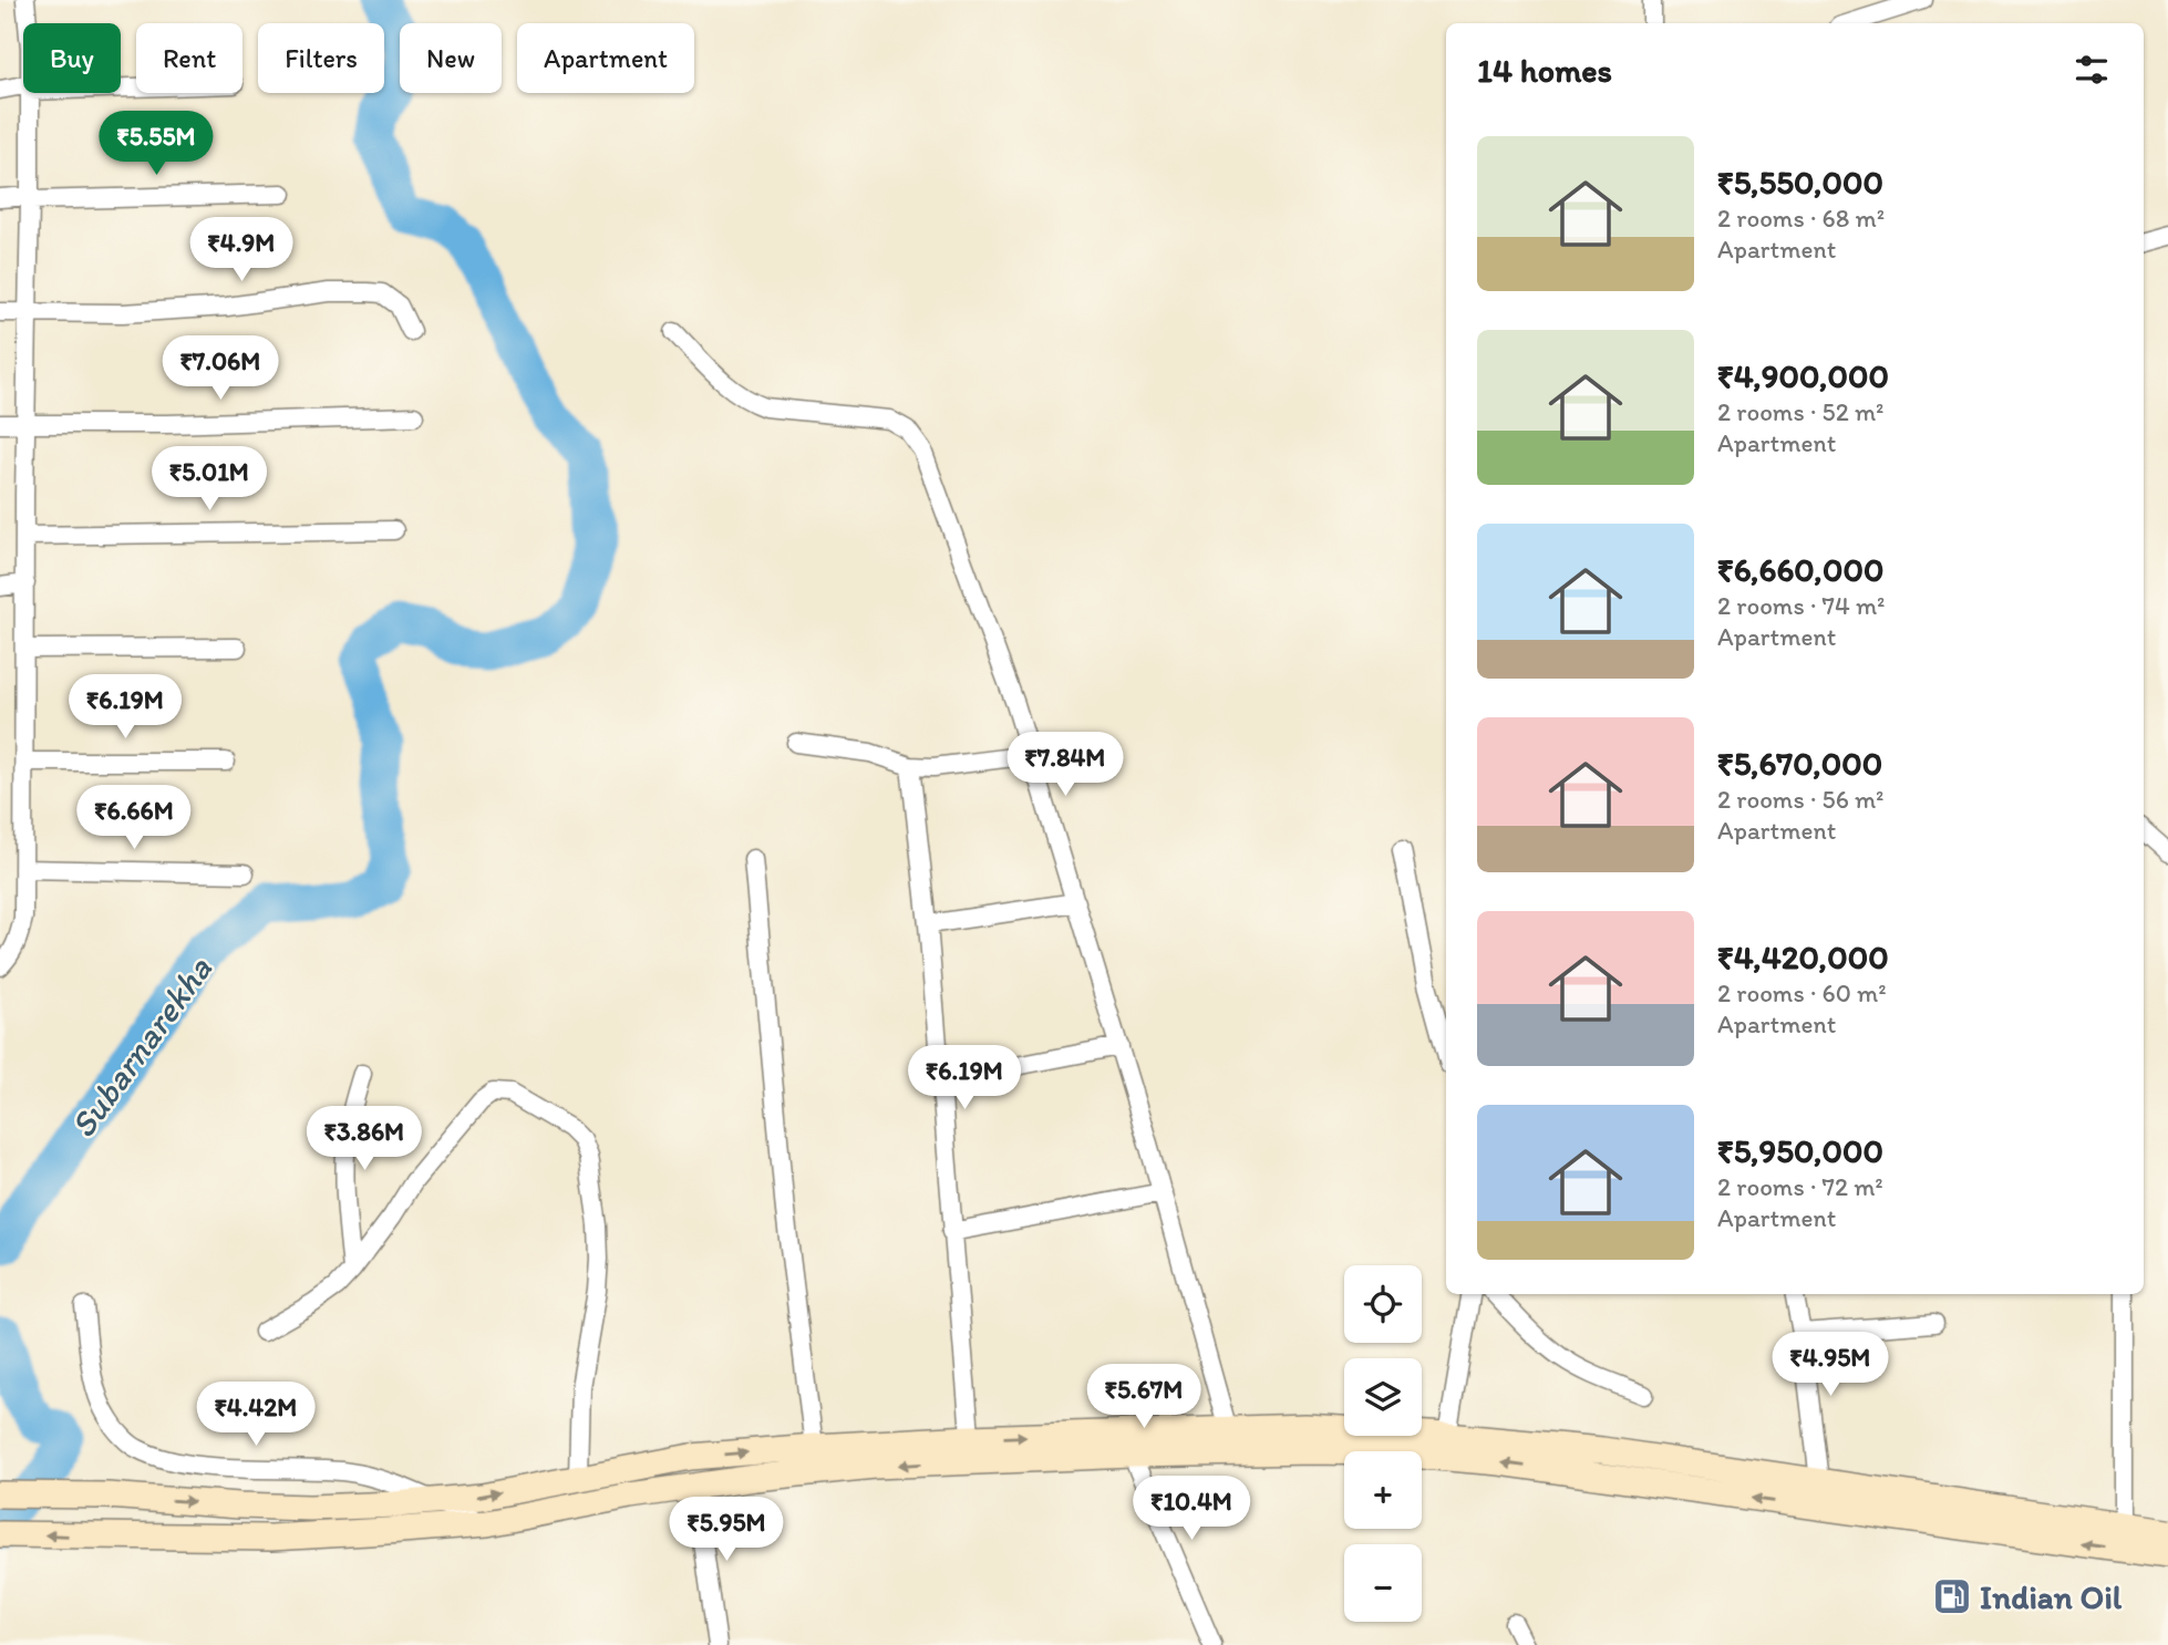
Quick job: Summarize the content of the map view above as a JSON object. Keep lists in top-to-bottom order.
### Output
{
  "water": ["Subarnarekha"],
  "places": {
    "fuel station": ["Indian Oil"]
  },
  "page": {
    "chip": [
      "Buy",
      "Rent",
      "Filters",
      "New",
      "Apartment"
    ],
    "heading": "14 homes",
    "price": [
      "₹5.55M",
      "₹4.9M",
      "₹7.06M",
      "₹5.01M",
      "₹6.19M",
      "₹7.84M",
      "₹6.66M",
      "₹6.19M",
      "₹3.86M",
      "₹4.95M",
      "₹5.67M",
      "₹4.42M",
      "₹10.4M",
      "₹5.95M"
    ],
    "list": [
      {
        "name": "₹5,550,000",
        "note": "2 rooms · 68 m² · Apartment"
      },
      {
        "name": "₹4,900,000",
        "note": "2 rooms · 52 m² · Apartment"
      },
      {
        "name": "₹6,660,000",
        "note": "2 rooms · 74 m² · Apartment"
      },
      {
        "name": "₹5,670,000",
        "note": "2 rooms · 56 m² · Apartment"
      },
      {
        "name": "₹4,420,000",
        "note": "2 rooms · 60 m² · Apartment"
      },
      {
        "name": "₹5,950,000",
        "note": "2 rooms · 72 m² · Apartment"
      }
    ],
    "map_buttons": ["+", "−"]
  }
}
